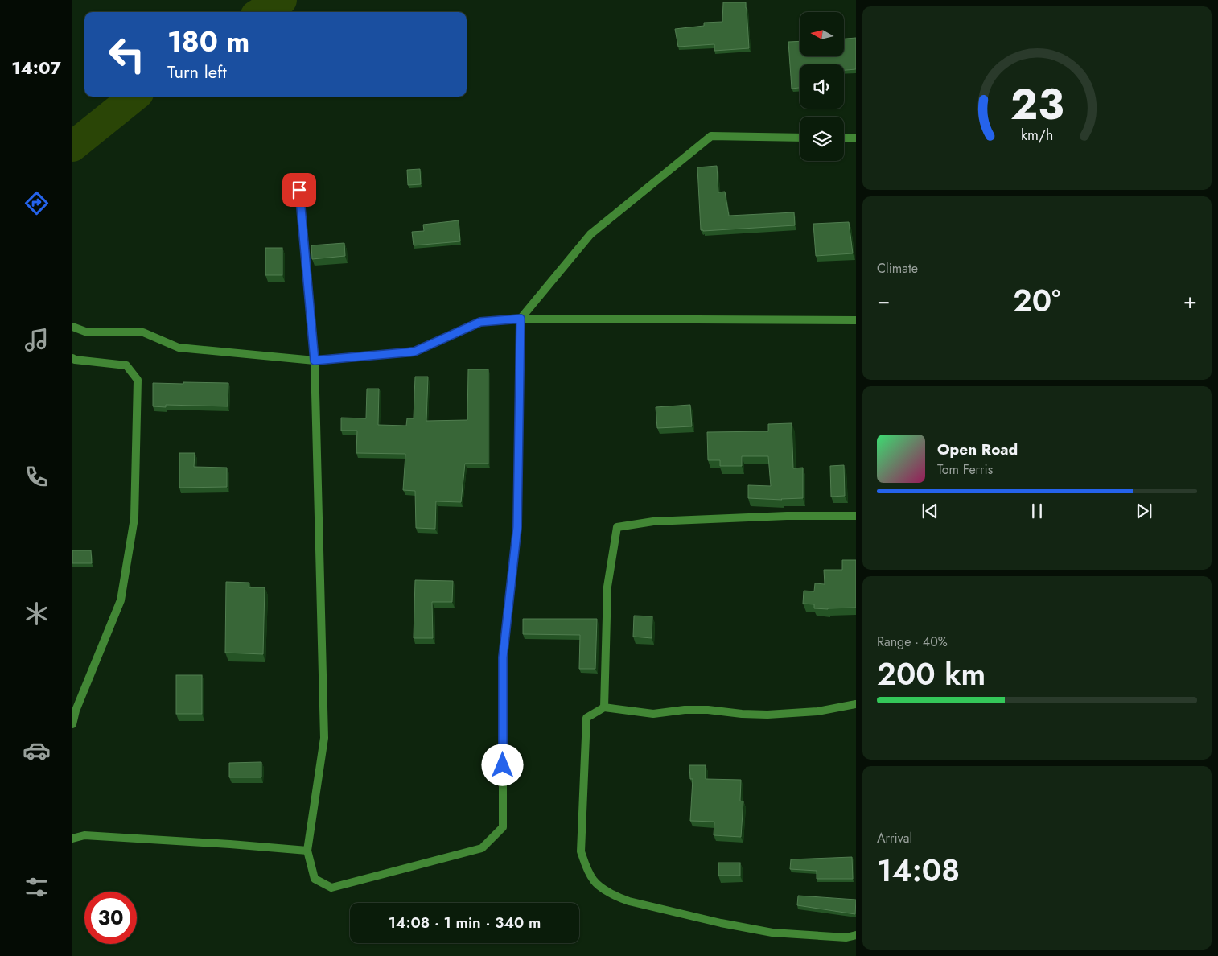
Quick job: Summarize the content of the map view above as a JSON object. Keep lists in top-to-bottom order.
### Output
{
  "north": "left",
  "page": {
    "tabs": "14:07",
    "turn": ["180 m", "Turn left"],
    "tile": [
      "Climate",
      ["Range · 40%", "200 km"],
      ["Arrival", "14:08"]
    ],
    "heat": ["−", "20°", "+"],
    "song": ["Open Road", "Tom Ferris"],
    "limit": "30",
    "trip": "14:08 · 1 min · 340 m",
    "gauge": ["23", "km/h"]
  }
}
